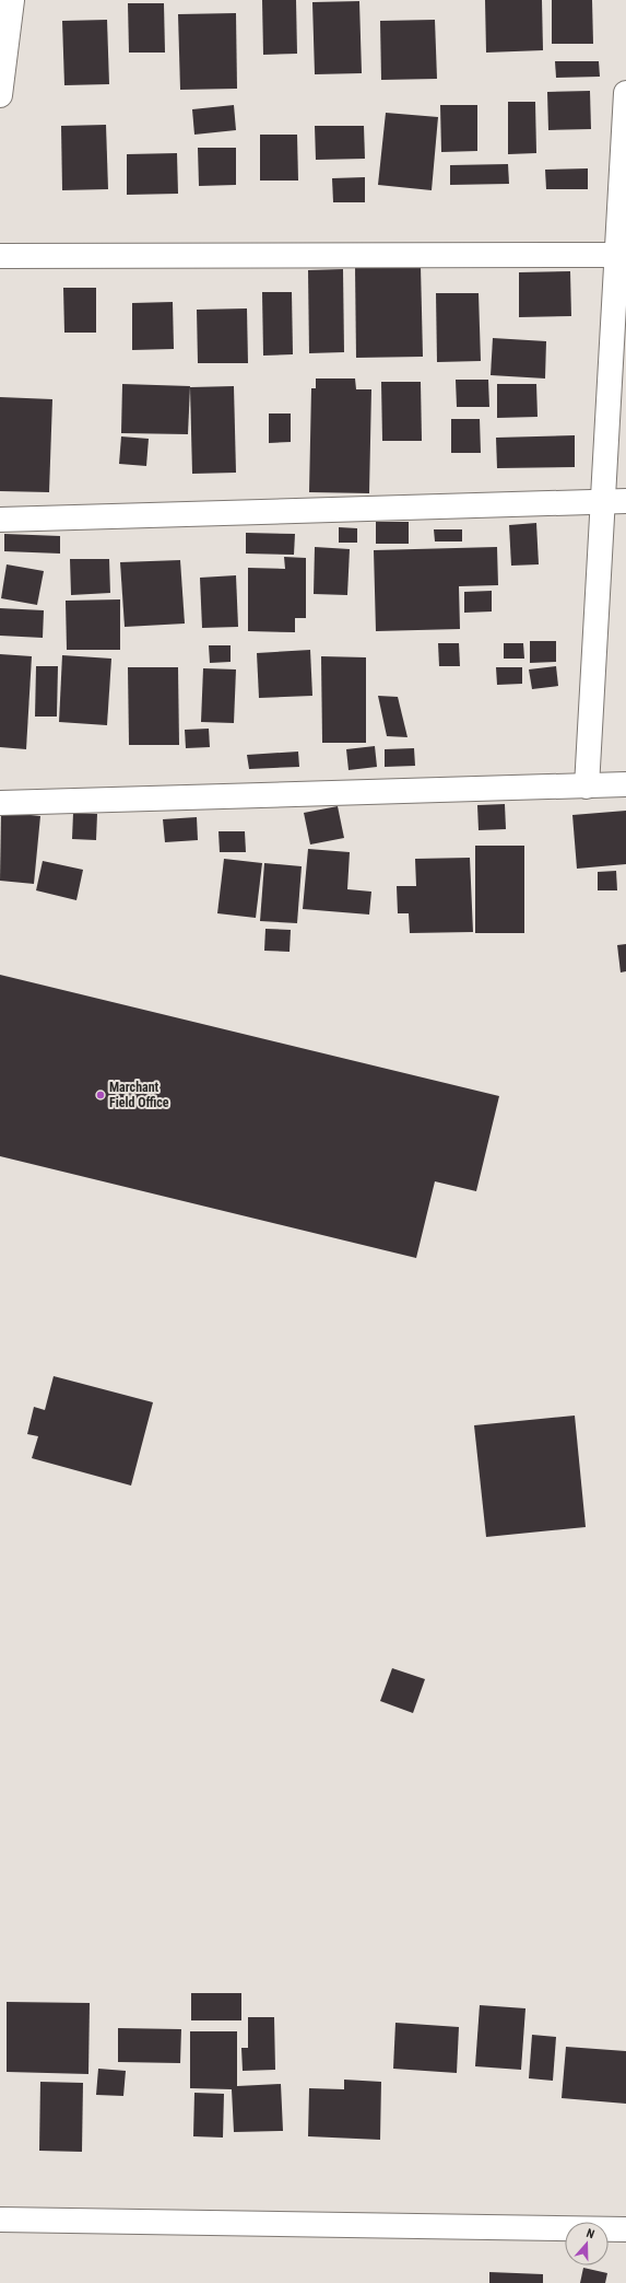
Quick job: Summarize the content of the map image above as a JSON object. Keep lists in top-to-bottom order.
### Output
{
  "places": ["Marchant Field Office"],
  "north": "top"
}
